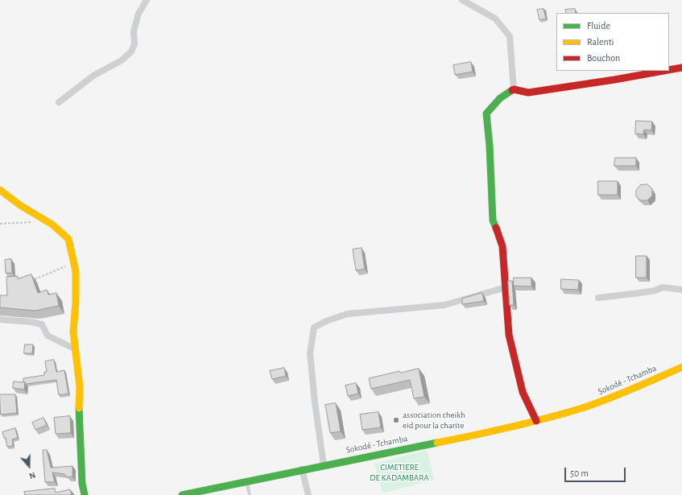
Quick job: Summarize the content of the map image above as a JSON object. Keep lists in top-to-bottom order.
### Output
{
  "streets": {
    "street": ["Sokodé - Tchamba"]
  },
  "parks": ["CIMETIERE DE KADAMBARA"],
  "places": ["association cheikh eid pour la charite"],
  "legend": ["Fluide", "Ralenti", "Bouchon"],
  "scale_bar": "50 m",
  "north": "bottom"
}
